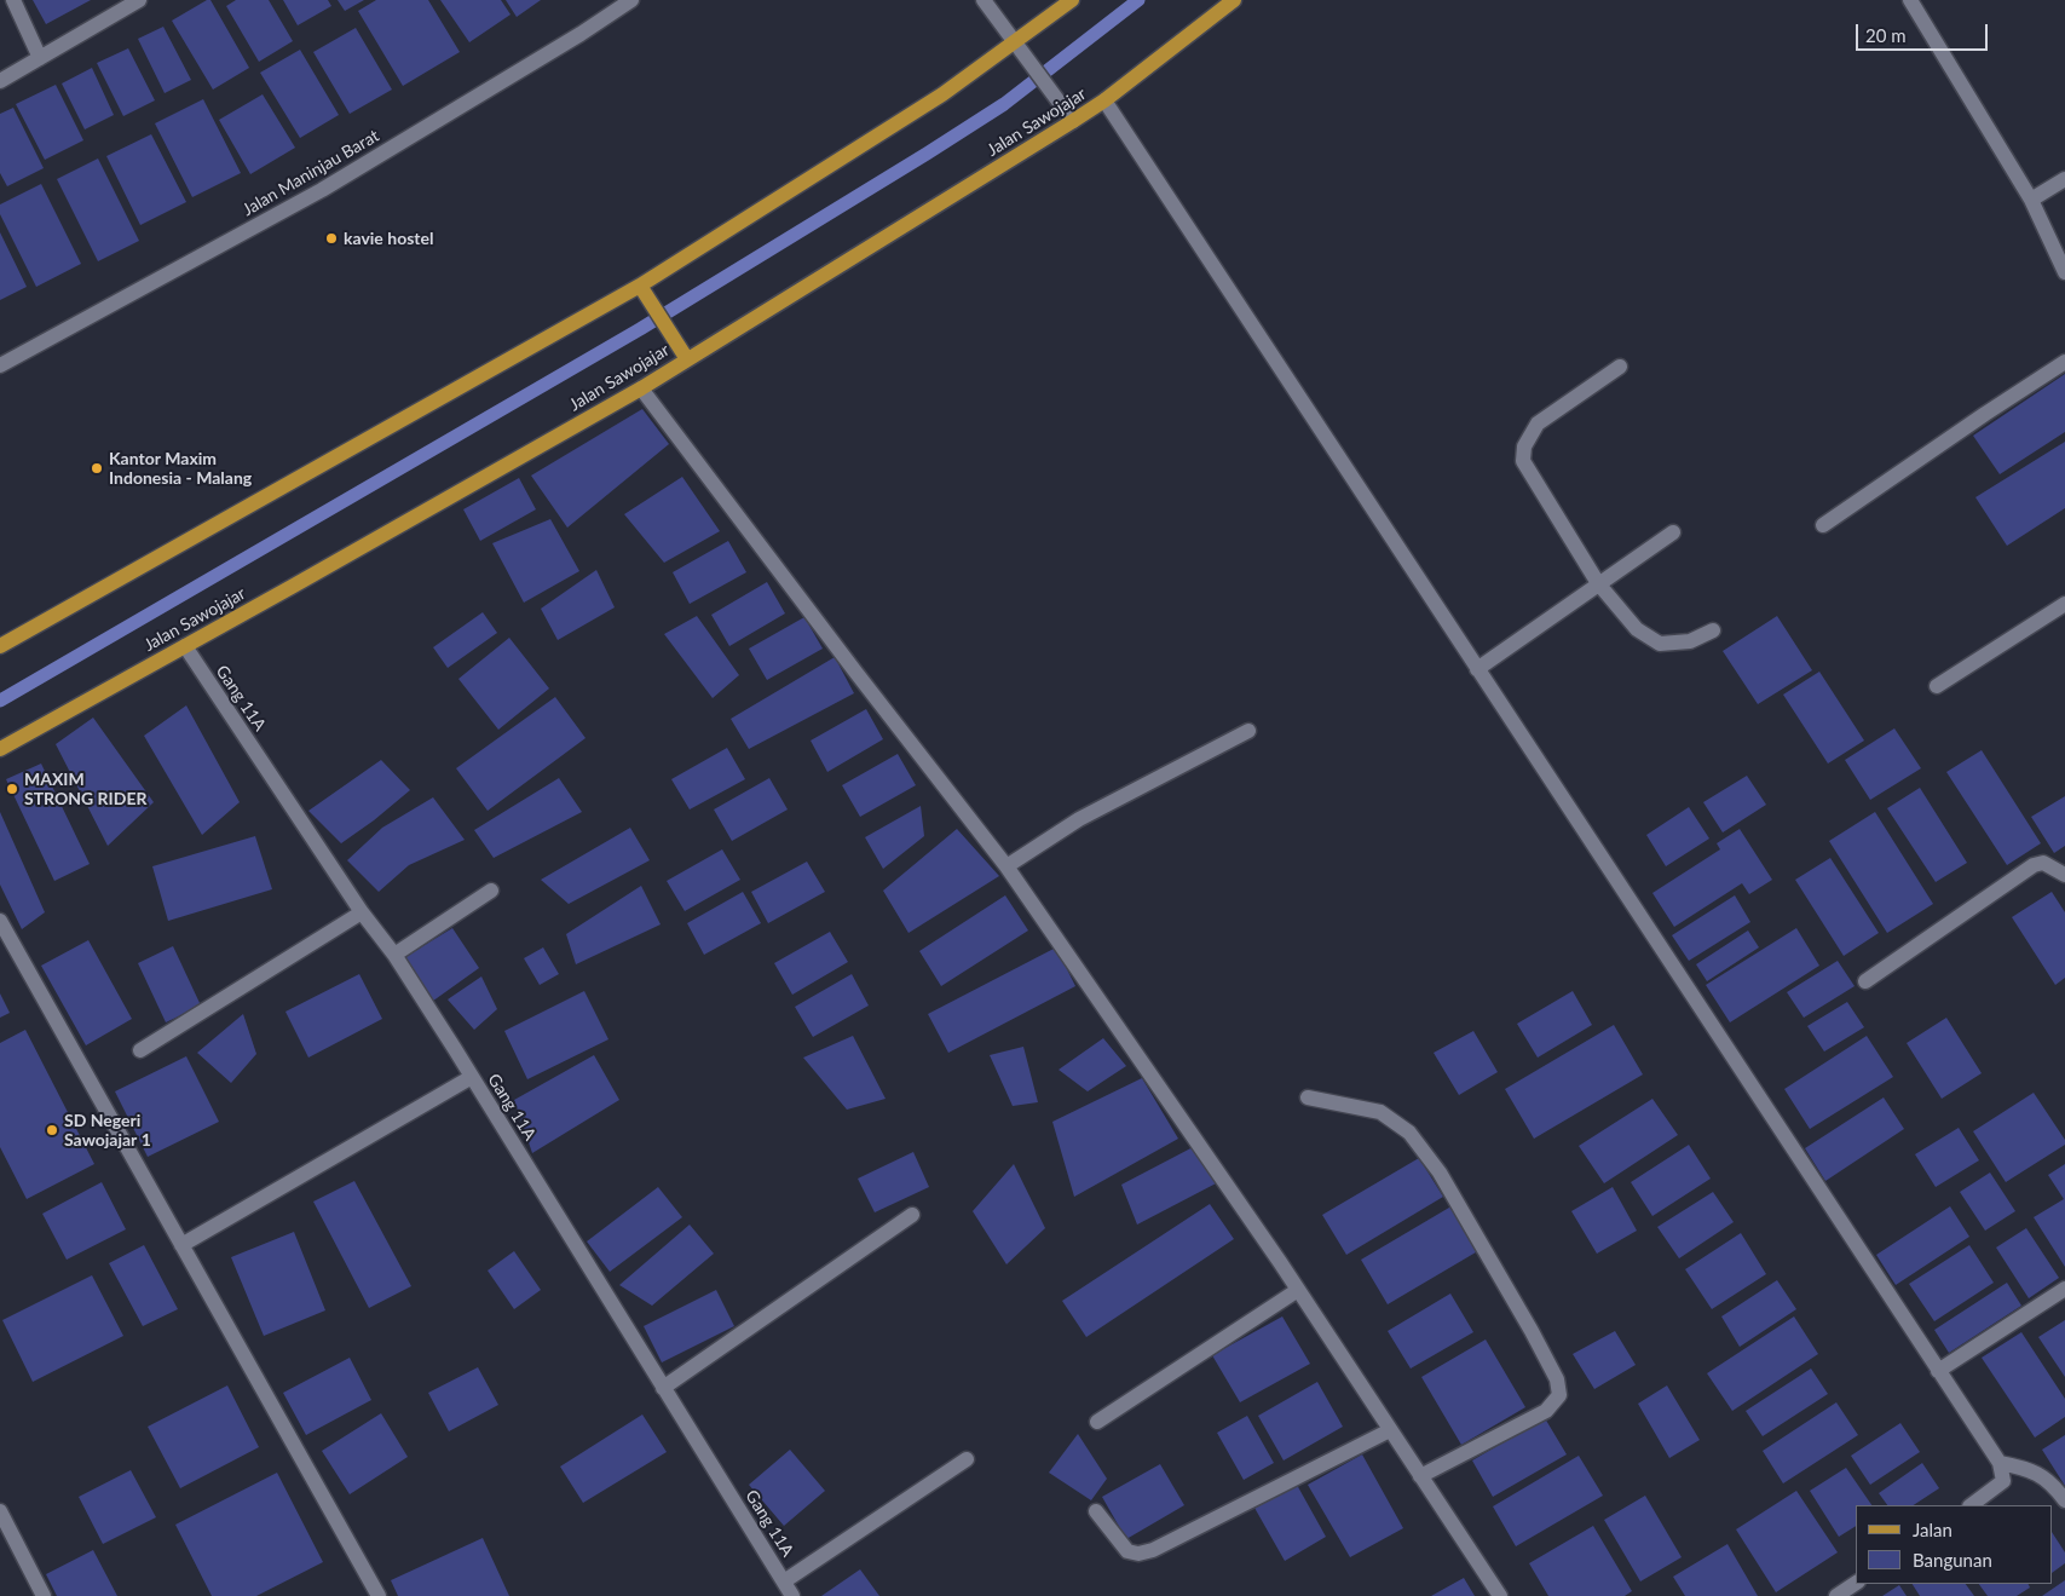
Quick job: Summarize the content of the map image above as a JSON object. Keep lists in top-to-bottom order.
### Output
{
  "streets": {
    "main road": ["Jalan Sawojajar"],
    "street": ["Jalan Maninjau Barat", "Gang 11A"]
  },
  "crossings": [
    ["Jalan Sawojajar", "Gang 11A"]
  ],
  "places": [
    "kavie hostel",
    "Kantor Maxim Indonesia - Malang",
    "MAXIM STRONG RIDER",
    "SD Negeri Sawojajar 1"
  ],
  "legend": ["Jalan", "Bangunan"],
  "scale_bar": "20 m"
}
